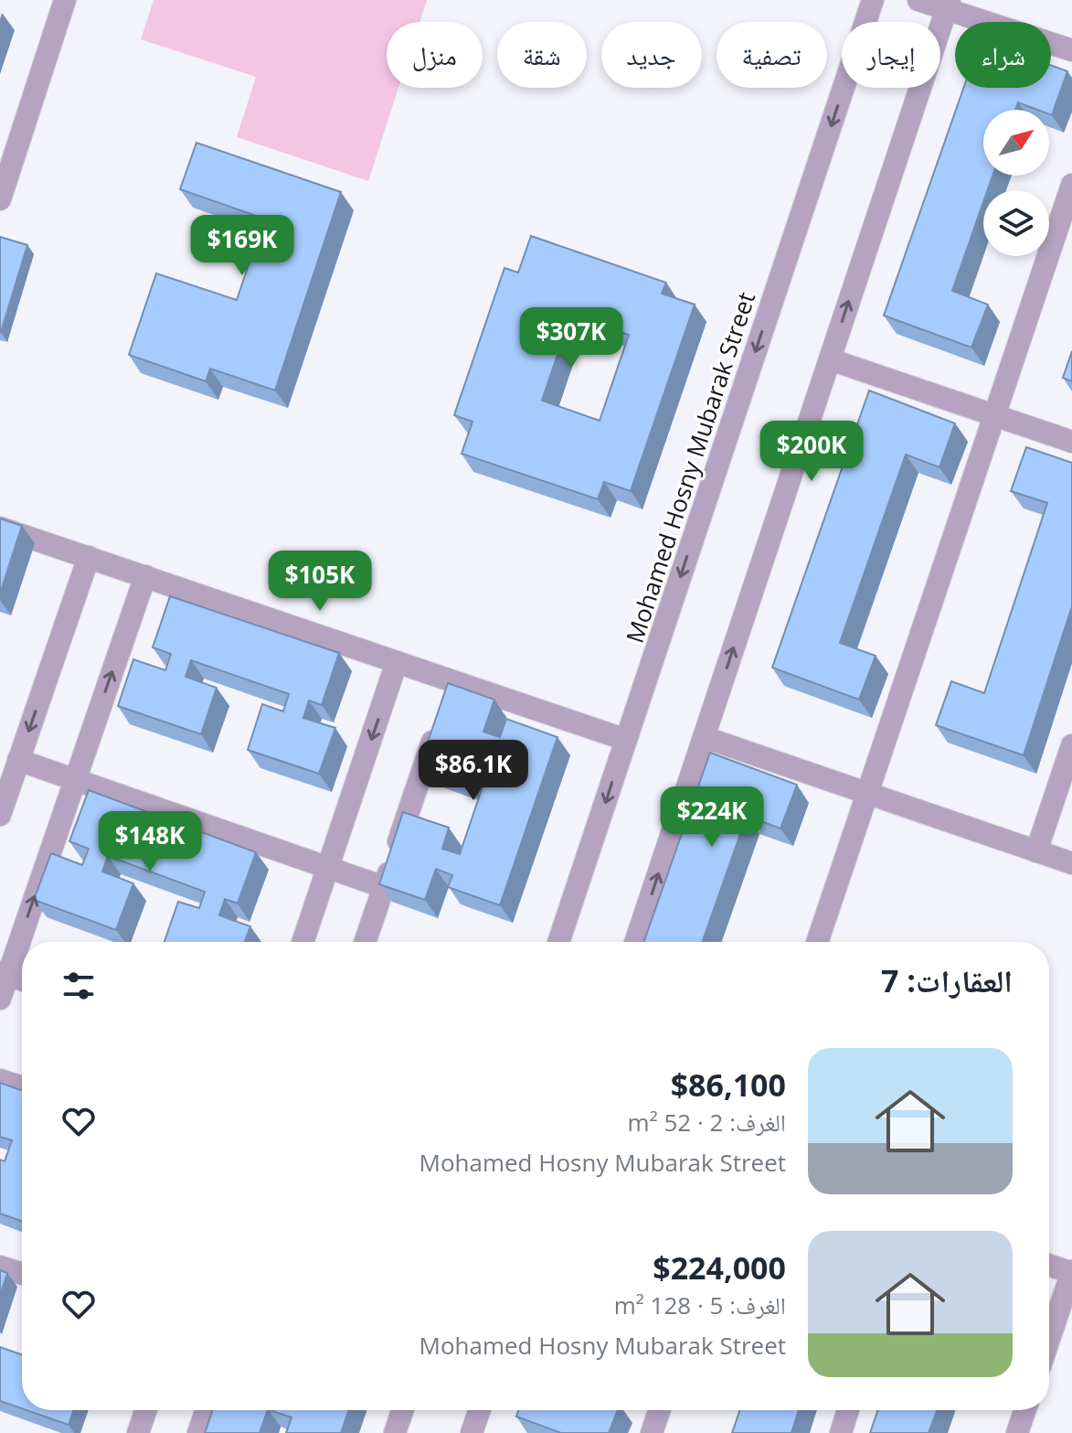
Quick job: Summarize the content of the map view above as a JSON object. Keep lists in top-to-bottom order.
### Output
{
  "streets": {
    "street": ["Mohamed Hosny Mubarak Street"]
  },
  "north": "top right",
  "page": {
    "chip": [
      "شراء",
      "إيجار",
      "تصفية",
      "جديد",
      "شقة",
      "منزل"
    ],
    "price": [
      "$169K",
      "$307K",
      "$200K",
      "$105K",
      "$86.1K",
      "$224K",
      "$148K"
    ],
    "heading": "العقارات: 7",
    "list": [
      {
        "name": "$86,100",
        "note": "الغرف: 2 · 52 m² · Mohamed Hosny Mubarak Street"
      },
      {
        "name": "$224,000",
        "note": "الغرف: 5 · 128 m² · Mohamed Hosny Mubarak Street"
      }
    ]
  }
}
